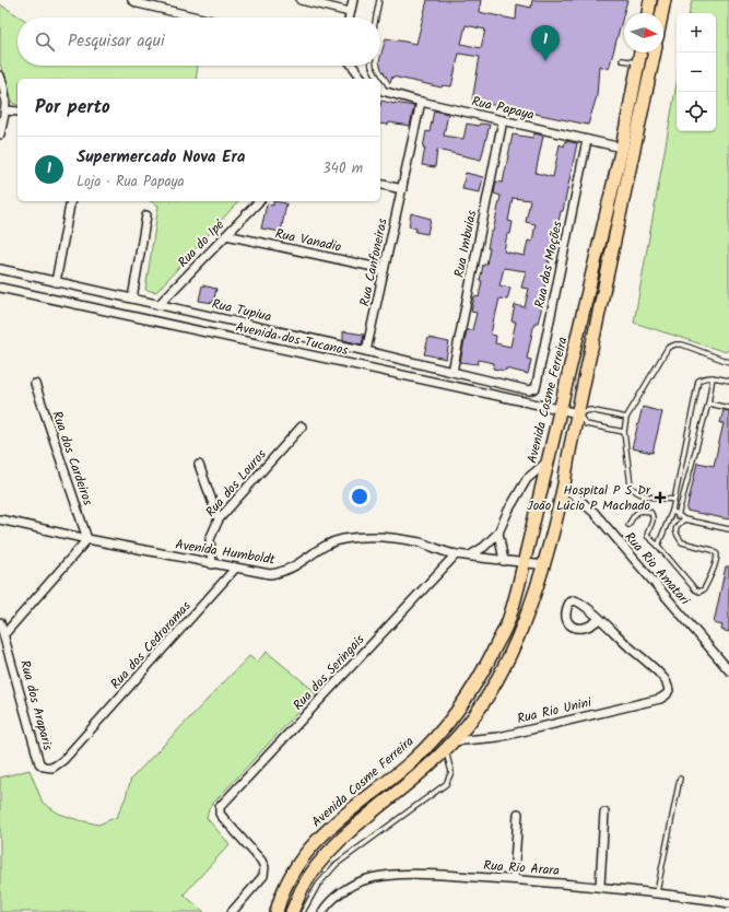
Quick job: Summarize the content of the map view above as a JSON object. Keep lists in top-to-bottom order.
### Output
{
  "streets": {
    "main road": ["Avenida Cosme Ferreira"],
    "street": [
      "Rua Papaya",
      "Rua Vanadio",
      "Rua do Ipé",
      "Rua Imbuias",
      "Rua Canfoneiras",
      "Rua das Moções",
      "Rua Tupiua",
      "Avenida dos Tucanos",
      "Rua dos Cardeiros",
      "Rua dos Louros",
      "Avenida Humboldt",
      "Rua Rio Amatari",
      "Rua dos Cedroramas",
      "Rua dos Seringais",
      "Rua dos Araparis",
      "Rua Rio Unini",
      "Rua Rio Arara"
    ]
  },
  "crossings": [
    ["Rua Papaya", "Rua Imbuias"],
    ["Rua Papaya", "Rua Canfoneiras"],
    ["Rua Papaya", "Rua das Moções"],
    ["Rua Papaya", "Avenida Cosme Ferreira"],
    ["Rua Vanadio", "Rua do Ipé"],
    ["Rua Vanadio", "Rua Canfoneiras"],
    ["Rua do Ipé", "Rua Tupiua"],
    ["Rua Imbuias", "Rua Tupiua"],
    ["Rua Canfoneiras", "Rua Tupiua"],
    ["Rua das Moções", "Rua Tupiua"],
    ["Avenida dos Tucanos", "Avenida Cosme Ferreira"],
    ["Avenida Cosme Ferreira", "Avenida Humboldt"],
    ["Rua dos Cardeiros", "Avenida Humboldt"],
    ["Rua dos Louros", "Avenida Humboldt"],
    ["Avenida Humboldt", "Rua dos Cedroramas"],
    ["Avenida Humboldt", "Rua dos Seringais"],
    ["Rua dos Cedroramas", "Rua dos Araparis"]
  ],
  "places": {
    "health": ["Hospital P S Dr João Lúcio P Machado"]
  },
  "north": "right",
  "page": {
    "map_buttons": ["+", "−"],
    "search": "Pesquisar aqui",
    "pins": "1",
    "heading": "Por perto",
    "list": [
      {
        "mark": "1",
        "name": "Supermercado Nova Era",
        "note": "Loja · Rua Papaya",
        "value": "340 m"
      }
    ]
  }
}
